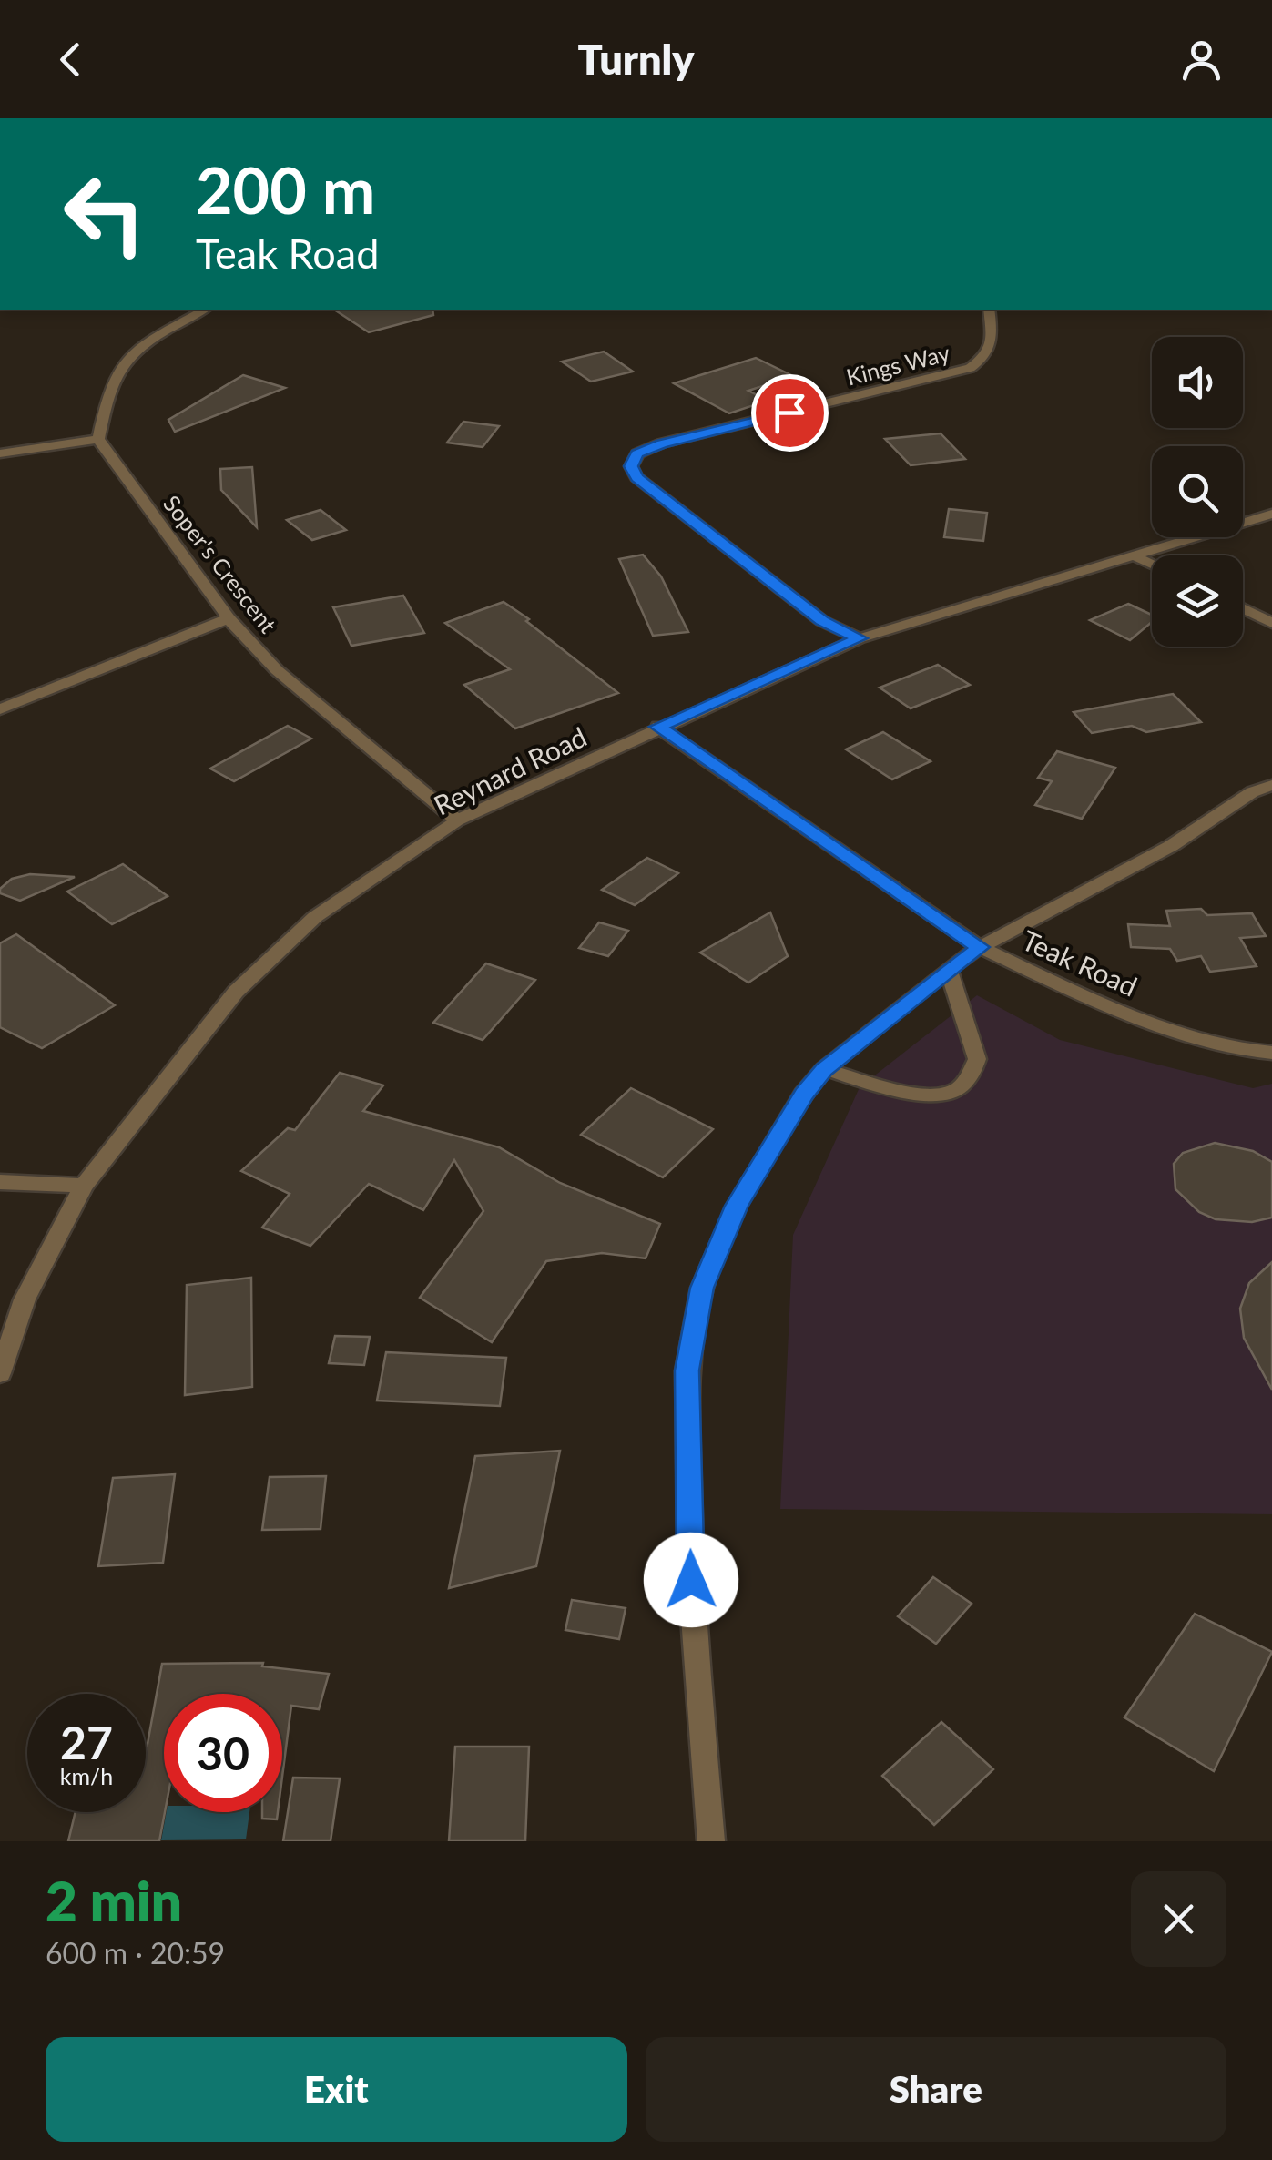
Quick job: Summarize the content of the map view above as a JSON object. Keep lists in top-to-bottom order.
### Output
{
  "streets": {
    "street": [
      "Kings Way",
      "Soper's Crescent",
      "Reynard Road",
      "Teak Road"
    ]
  },
  "crossings": [
    ["Kings Way", "Reynard Road"],
    ["Soper's Crescent", "Reynard Road"],
    ["Reynard Road", "Teak Road"]
  ],
  "page": {
    "header": "Turnly",
    "turn": ["200 m", "Teak Road"],
    "speed": "27 km/h",
    "limit": "30",
    "heading": ["2 min", "600 m · 20:59"],
    "buttons": ["Exit", "Share"]
  }
}
